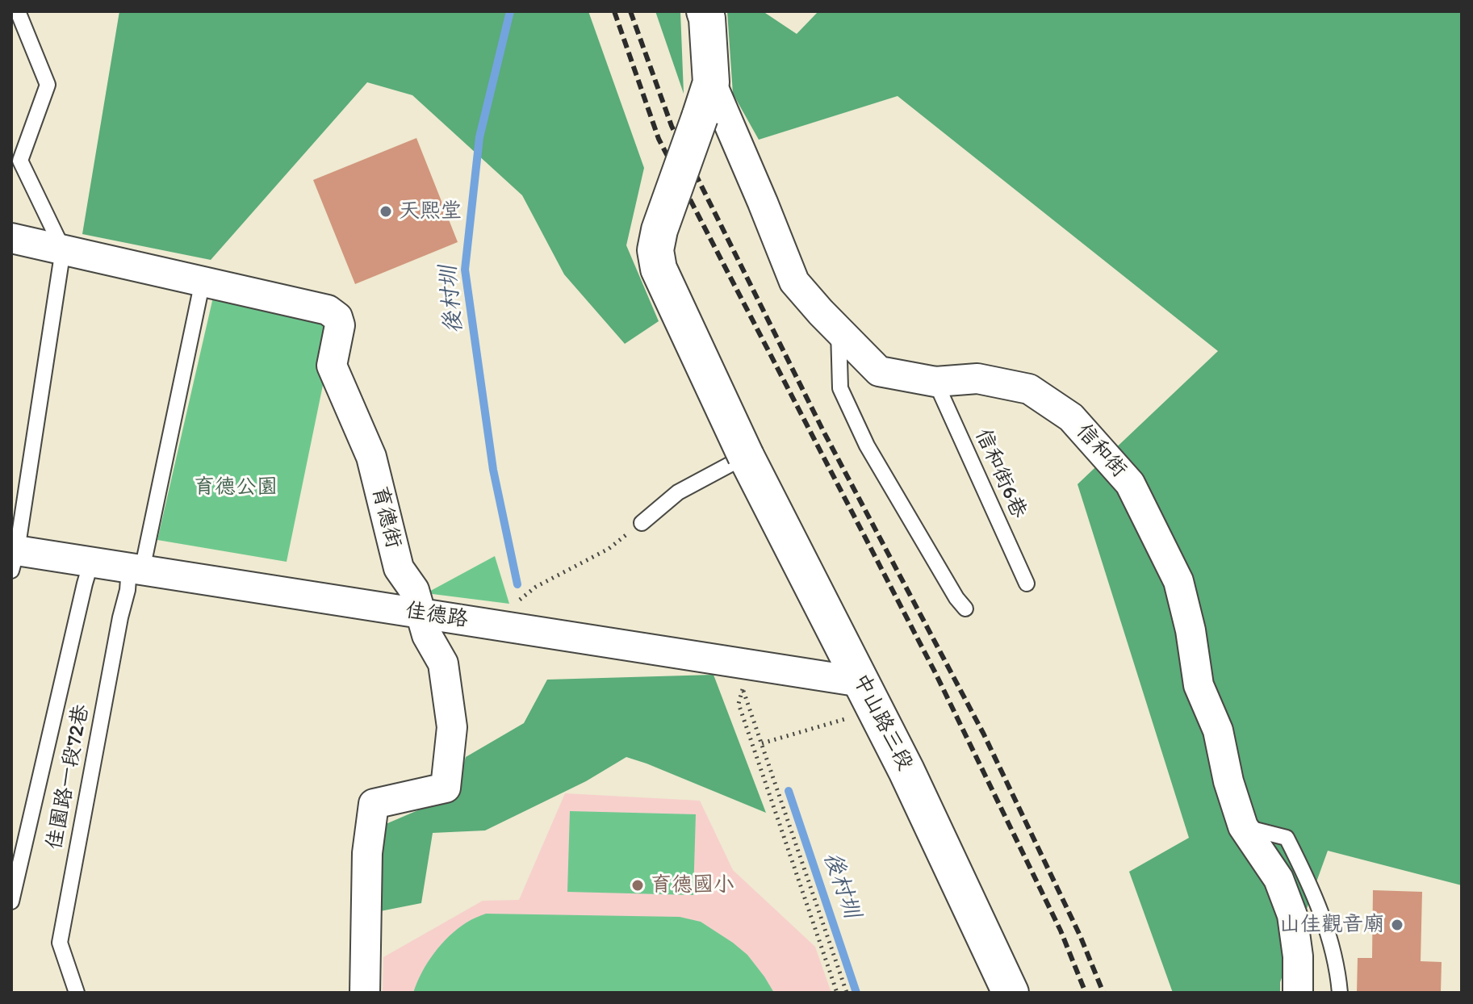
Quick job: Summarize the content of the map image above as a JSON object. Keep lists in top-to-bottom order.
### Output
{
  "streets": {
    "main road": ["中山路三段"],
    "street": ["信和街", "育德街", "佳德路"],
    "lane": ["信和街6巷", "佳園路一段72巷"]
  },
  "crossings": [
    ["信和街", "信和街6巷"],
    ["信和街", "中山路三段"],
    ["育德街", "佳德路"],
    ["育德街", "佳園路一段72巷"],
    ["佳德路", "中山路三段"],
    ["佳德路", "佳園路一段72巷"]
  ],
  "water": ["後村圳"],
  "parks": ["育德公園"],
  "places": ["天熙堂", "育德國小", "山佳觀音廟"]
}
